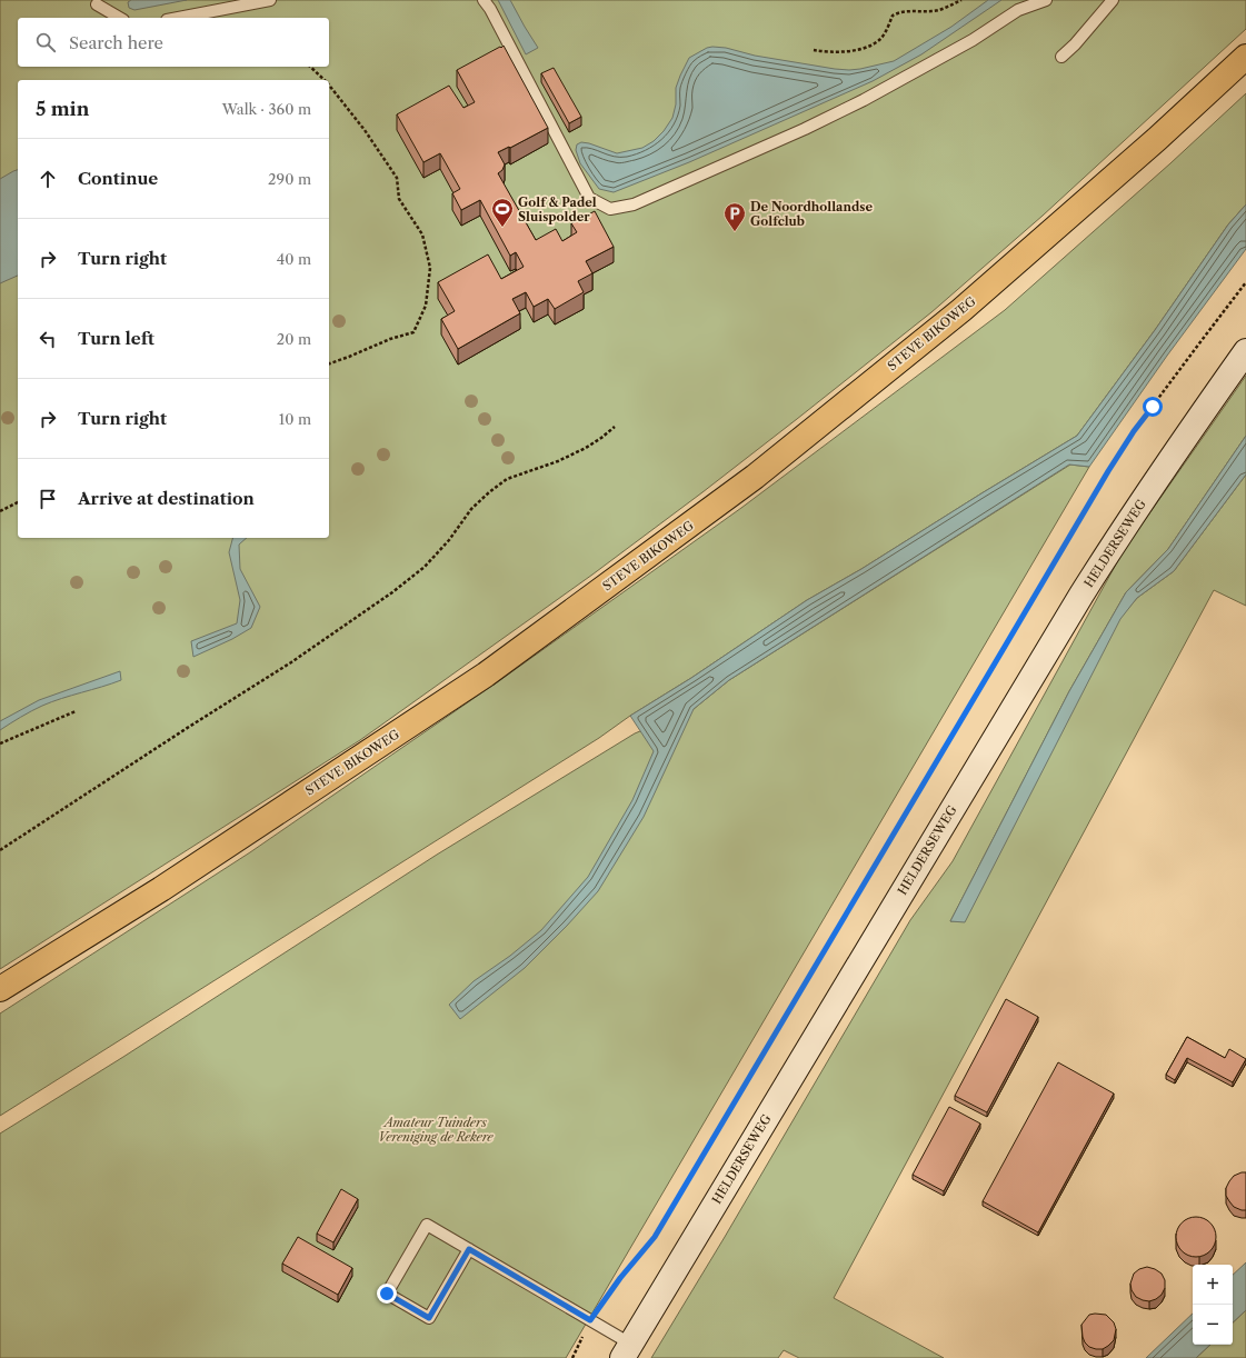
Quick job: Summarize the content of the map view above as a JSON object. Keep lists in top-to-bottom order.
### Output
{
  "streets": {
    "main road": ["STEVE BIKOWEG", "HELDERSEWEG"]
  },
  "parks": ["Amateur Tuinders Vereniging de Rekere"],
  "places": {
    "sports": ["Golf & Padel Sluispolder"],
    "parking": ["De Noordhollandse Golfclub"]
  },
  "page": {
    "search": "Search here",
    "heading": ["5 min", "Walk · 360 m"],
    "list": [
      ["Continue", "290 m"],
      ["Turn right", "40 m"],
      ["Turn left", "20 m"],
      ["Turn right", "10 m"],
      "Arrive at destination"
    ],
    "map_buttons": ["+", "−"]
  }
}
